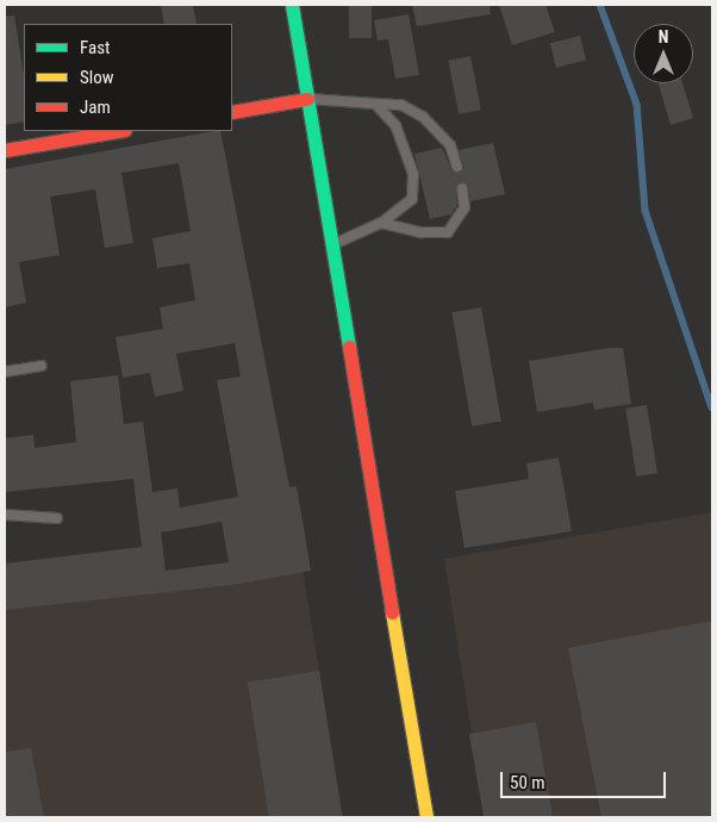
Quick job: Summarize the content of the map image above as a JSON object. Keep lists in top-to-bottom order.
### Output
{
  "legend": ["Fast", "Slow", "Jam"],
  "scale_bar": "50 m",
  "north": "top"
}
